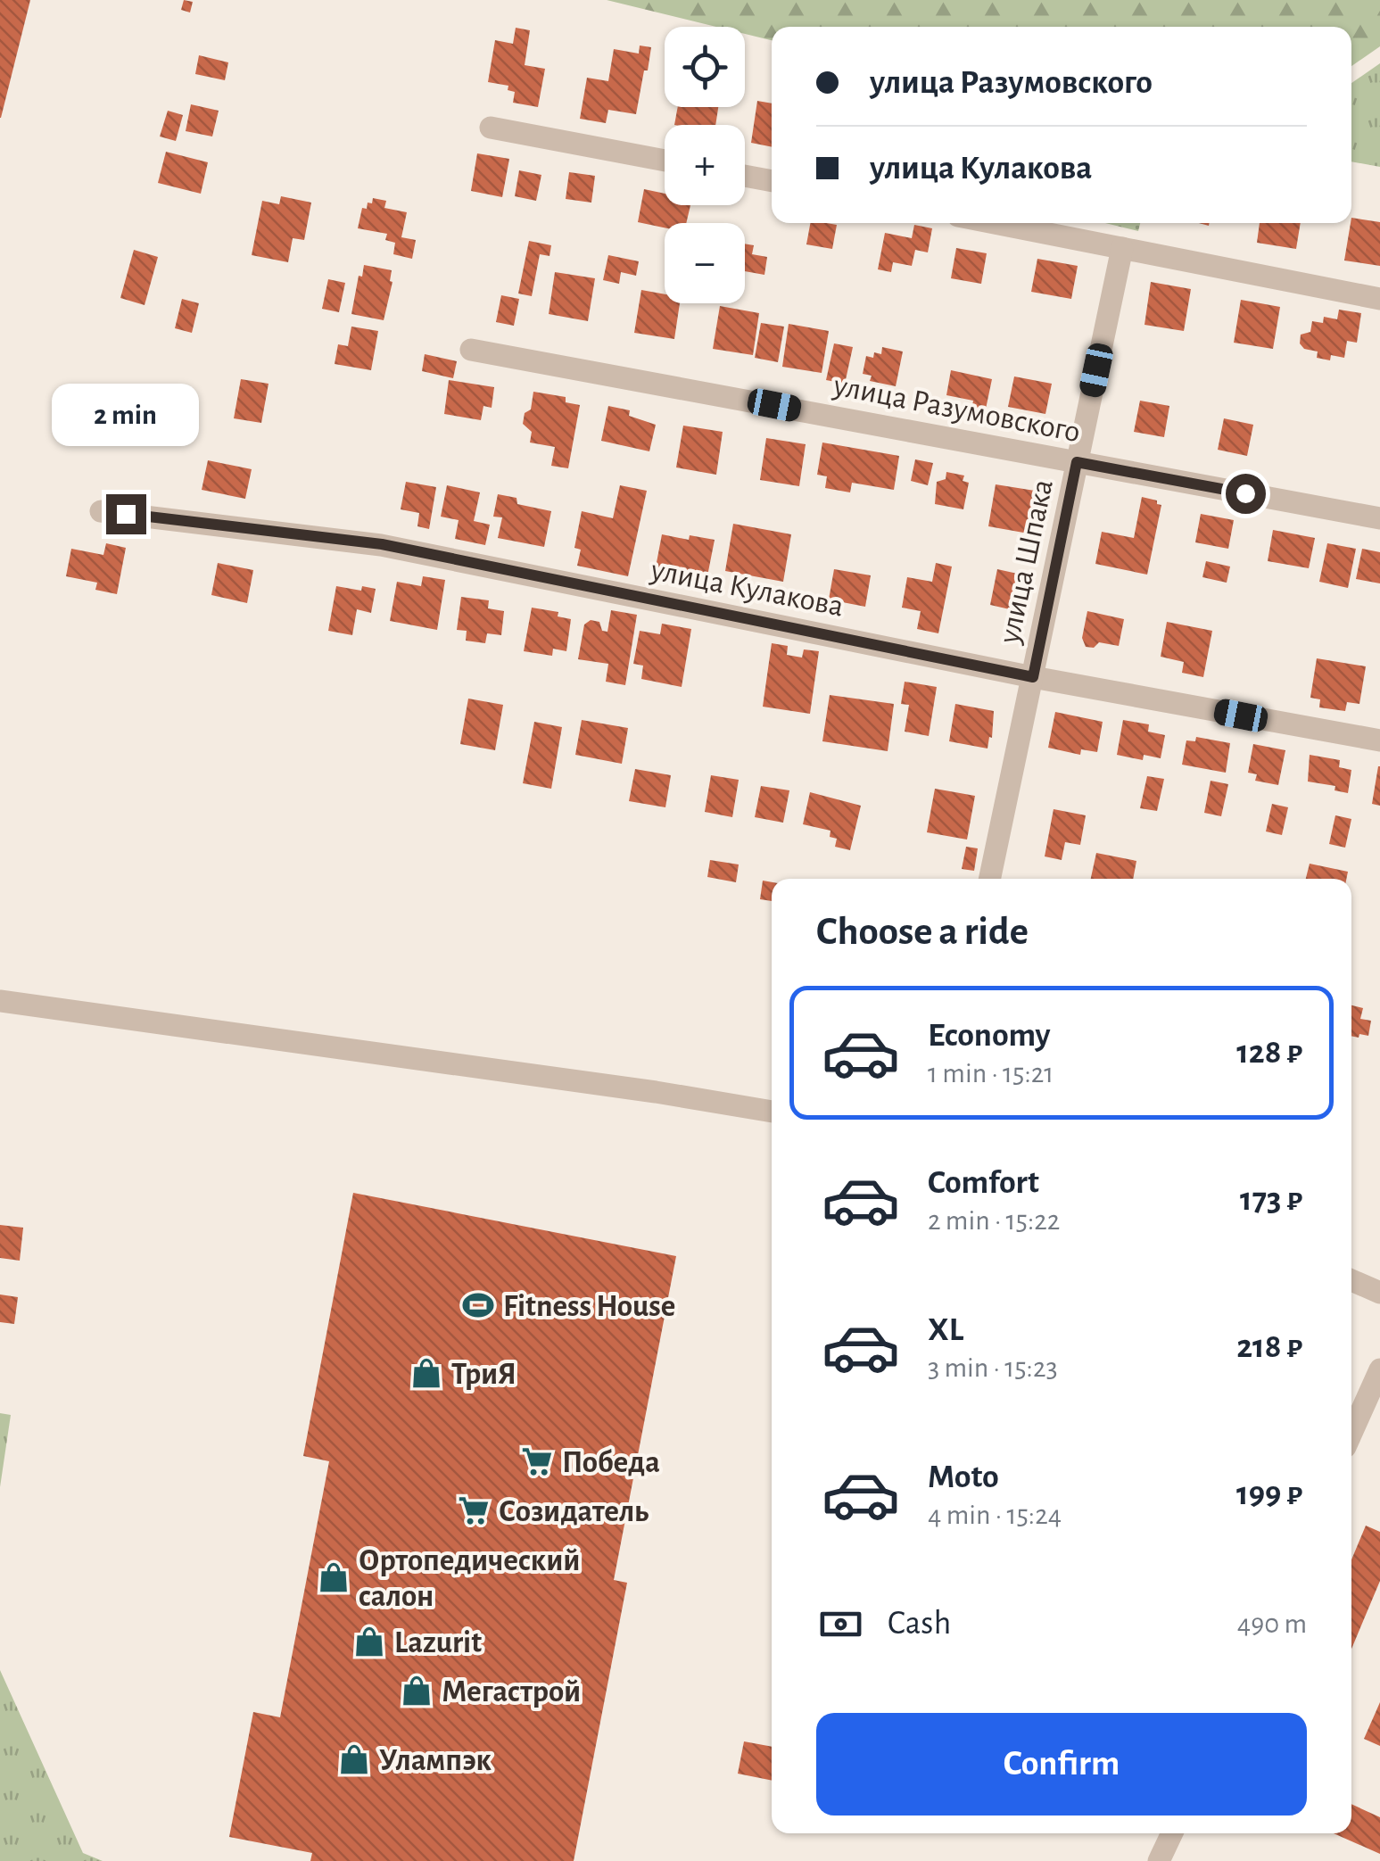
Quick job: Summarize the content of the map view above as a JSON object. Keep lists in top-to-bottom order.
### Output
{
  "streets": {
    "street": ["улица Разумовского", "улица Шпака", "улица Кулакова"]
  },
  "crossings": [
    ["улица Разумовского", "улица Шпака"],
    ["улица Шпака", "улица Кулакова"]
  ],
  "places": {
    "sports": ["Fitness House"],
    "shop": [
      "ТриЯ",
      "Ортопедический салон",
      "Lazurit",
      "Мегастрой",
      "Улампэк"
    ],
    "supermarket": ["Победа", "Созидатель"]
  },
  "page": {
    "map_buttons": ["+", "−"],
    "banner": ["улица Разумовского", "улица Кулакова"],
    "bubble": "2 min",
    "heading": "Choose a ride",
    "list": [
      {
        "name": "Economy",
        "note": "1 min · 15:21",
        "value": "128 ₽"
      },
      {
        "name": "Comfort",
        "note": "2 min · 15:22",
        "value": "173 ₽"
      },
      {
        "name": "XL",
        "note": "3 min · 15:23",
        "value": "218 ₽"
      },
      {
        "name": "Moto",
        "note": "4 min · 15:24",
        "value": "199 ₽"
      }
    ],
    "pay": ["Cash", "490 m"],
    "buttons": "Confirm"
  }
}
